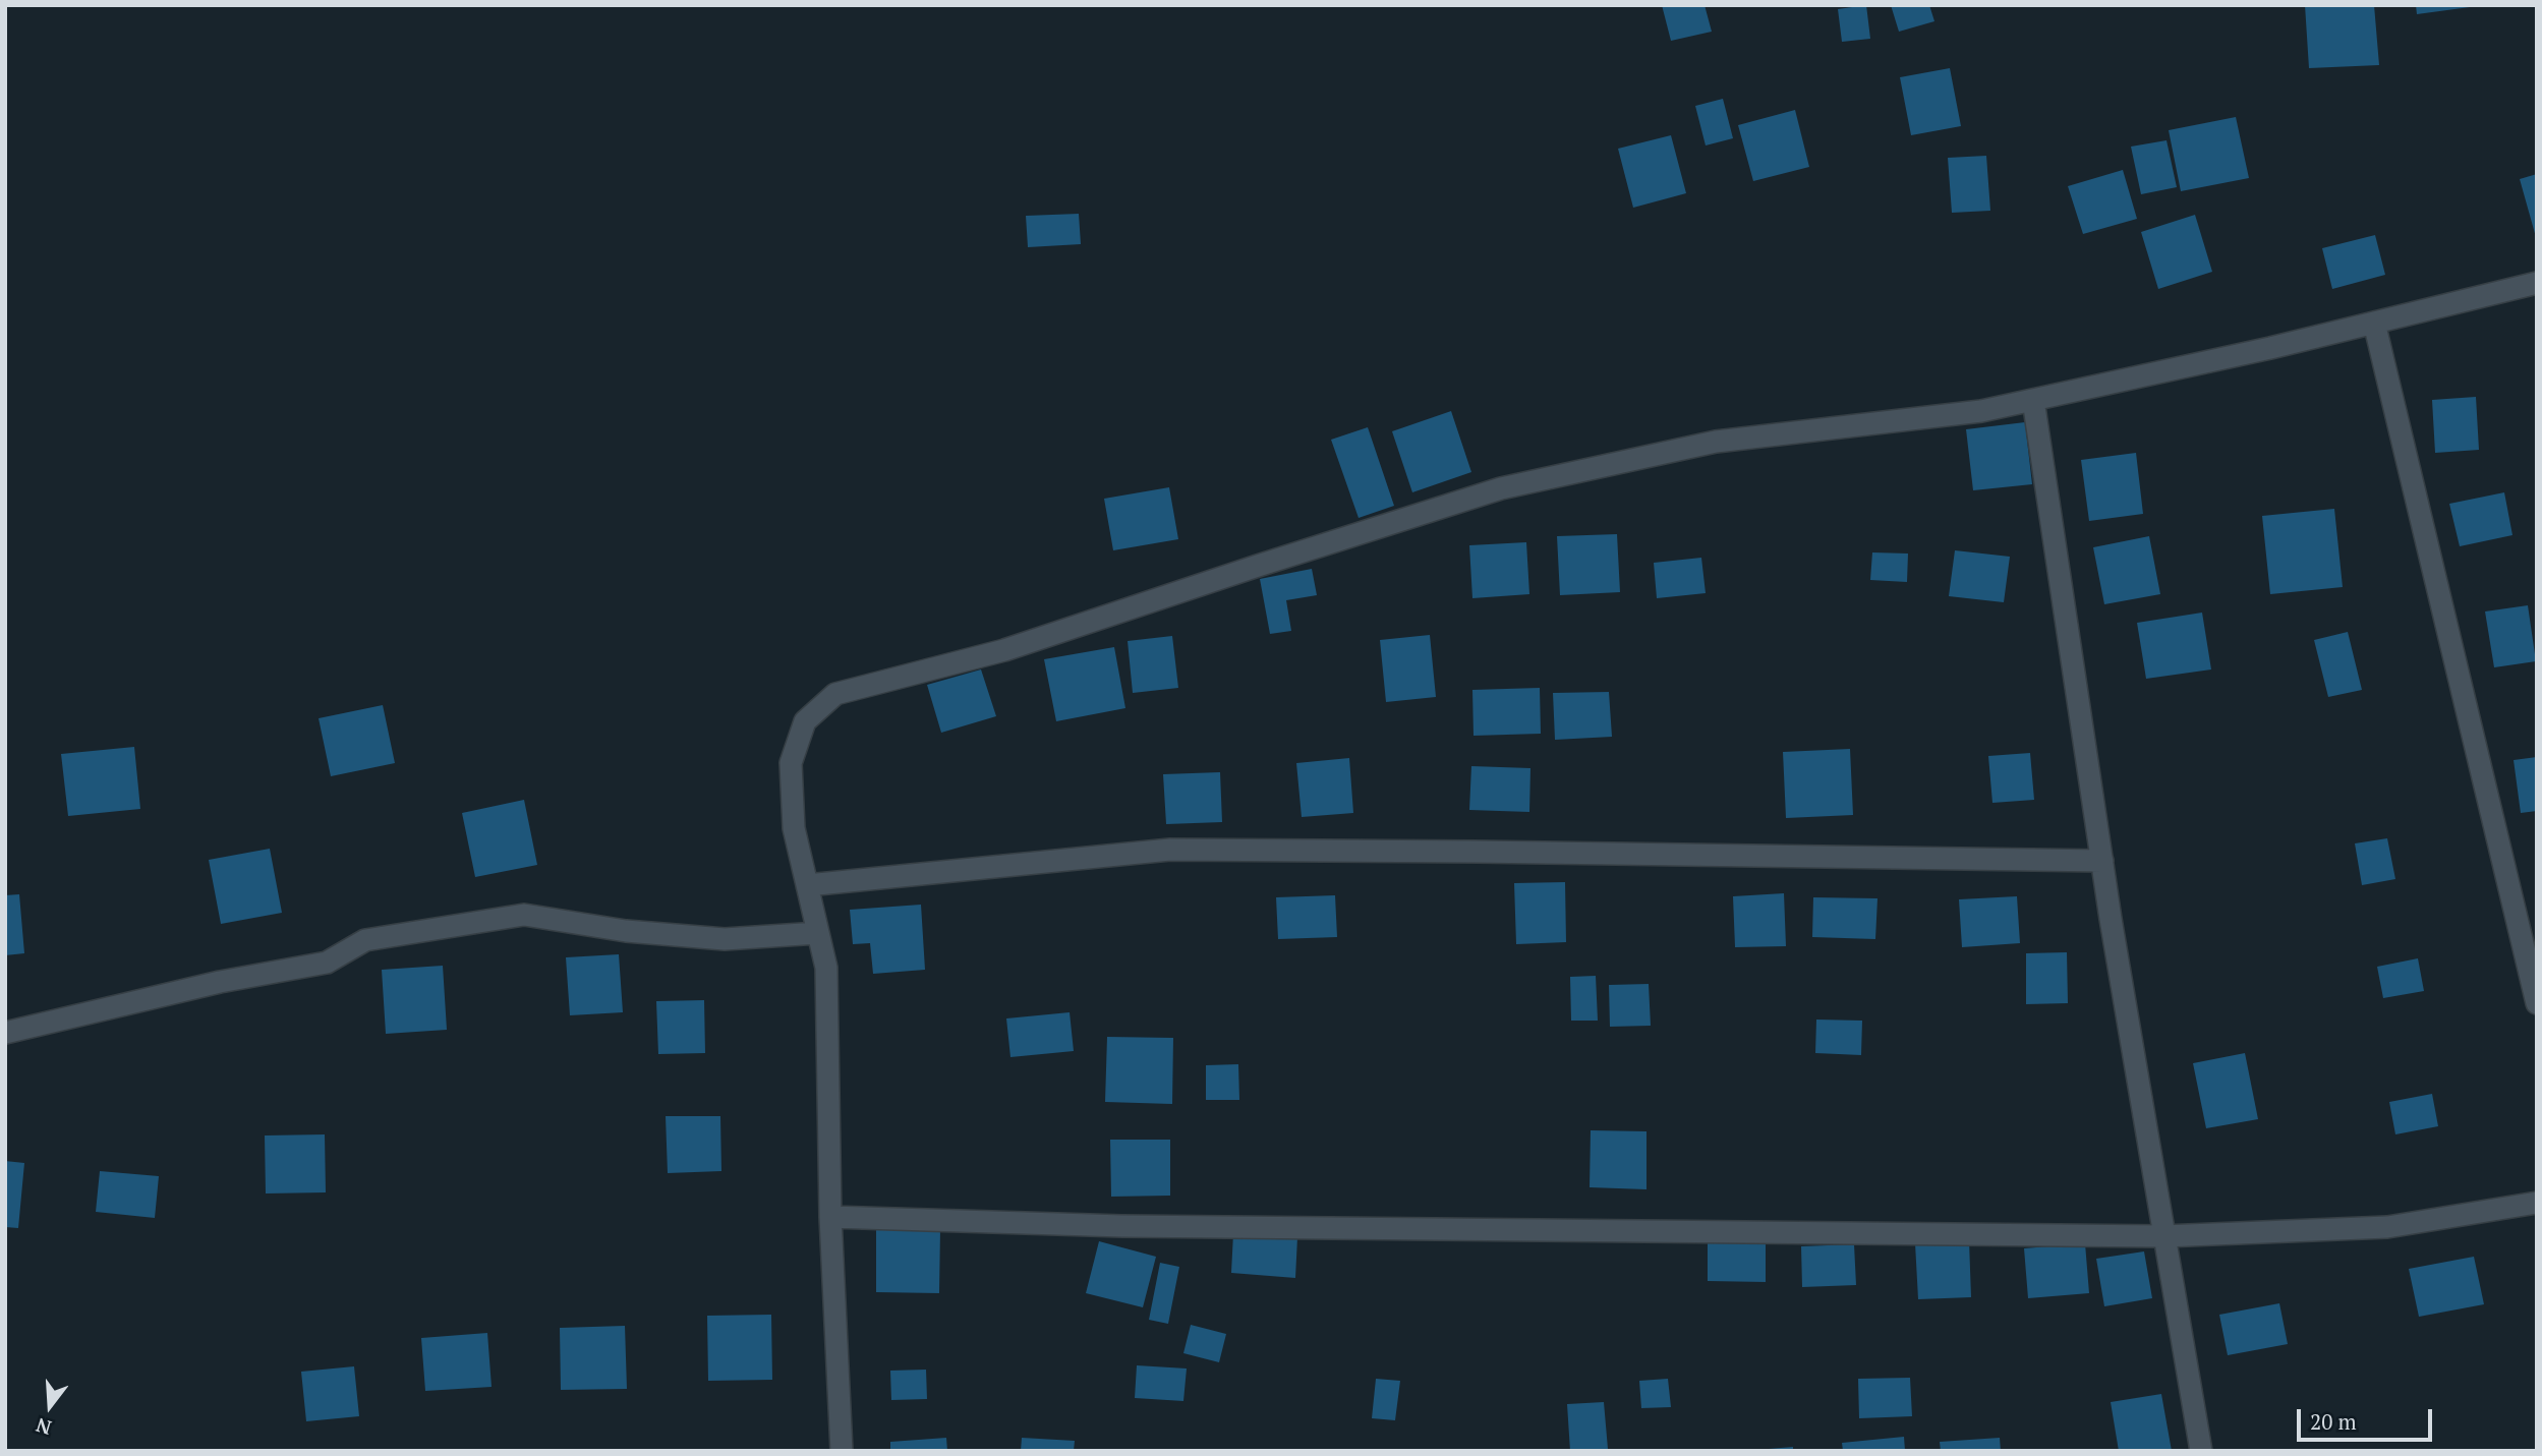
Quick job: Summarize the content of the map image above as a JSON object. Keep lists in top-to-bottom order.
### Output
{
  "scale_bar": "20 m",
  "north": "bottom"
}
